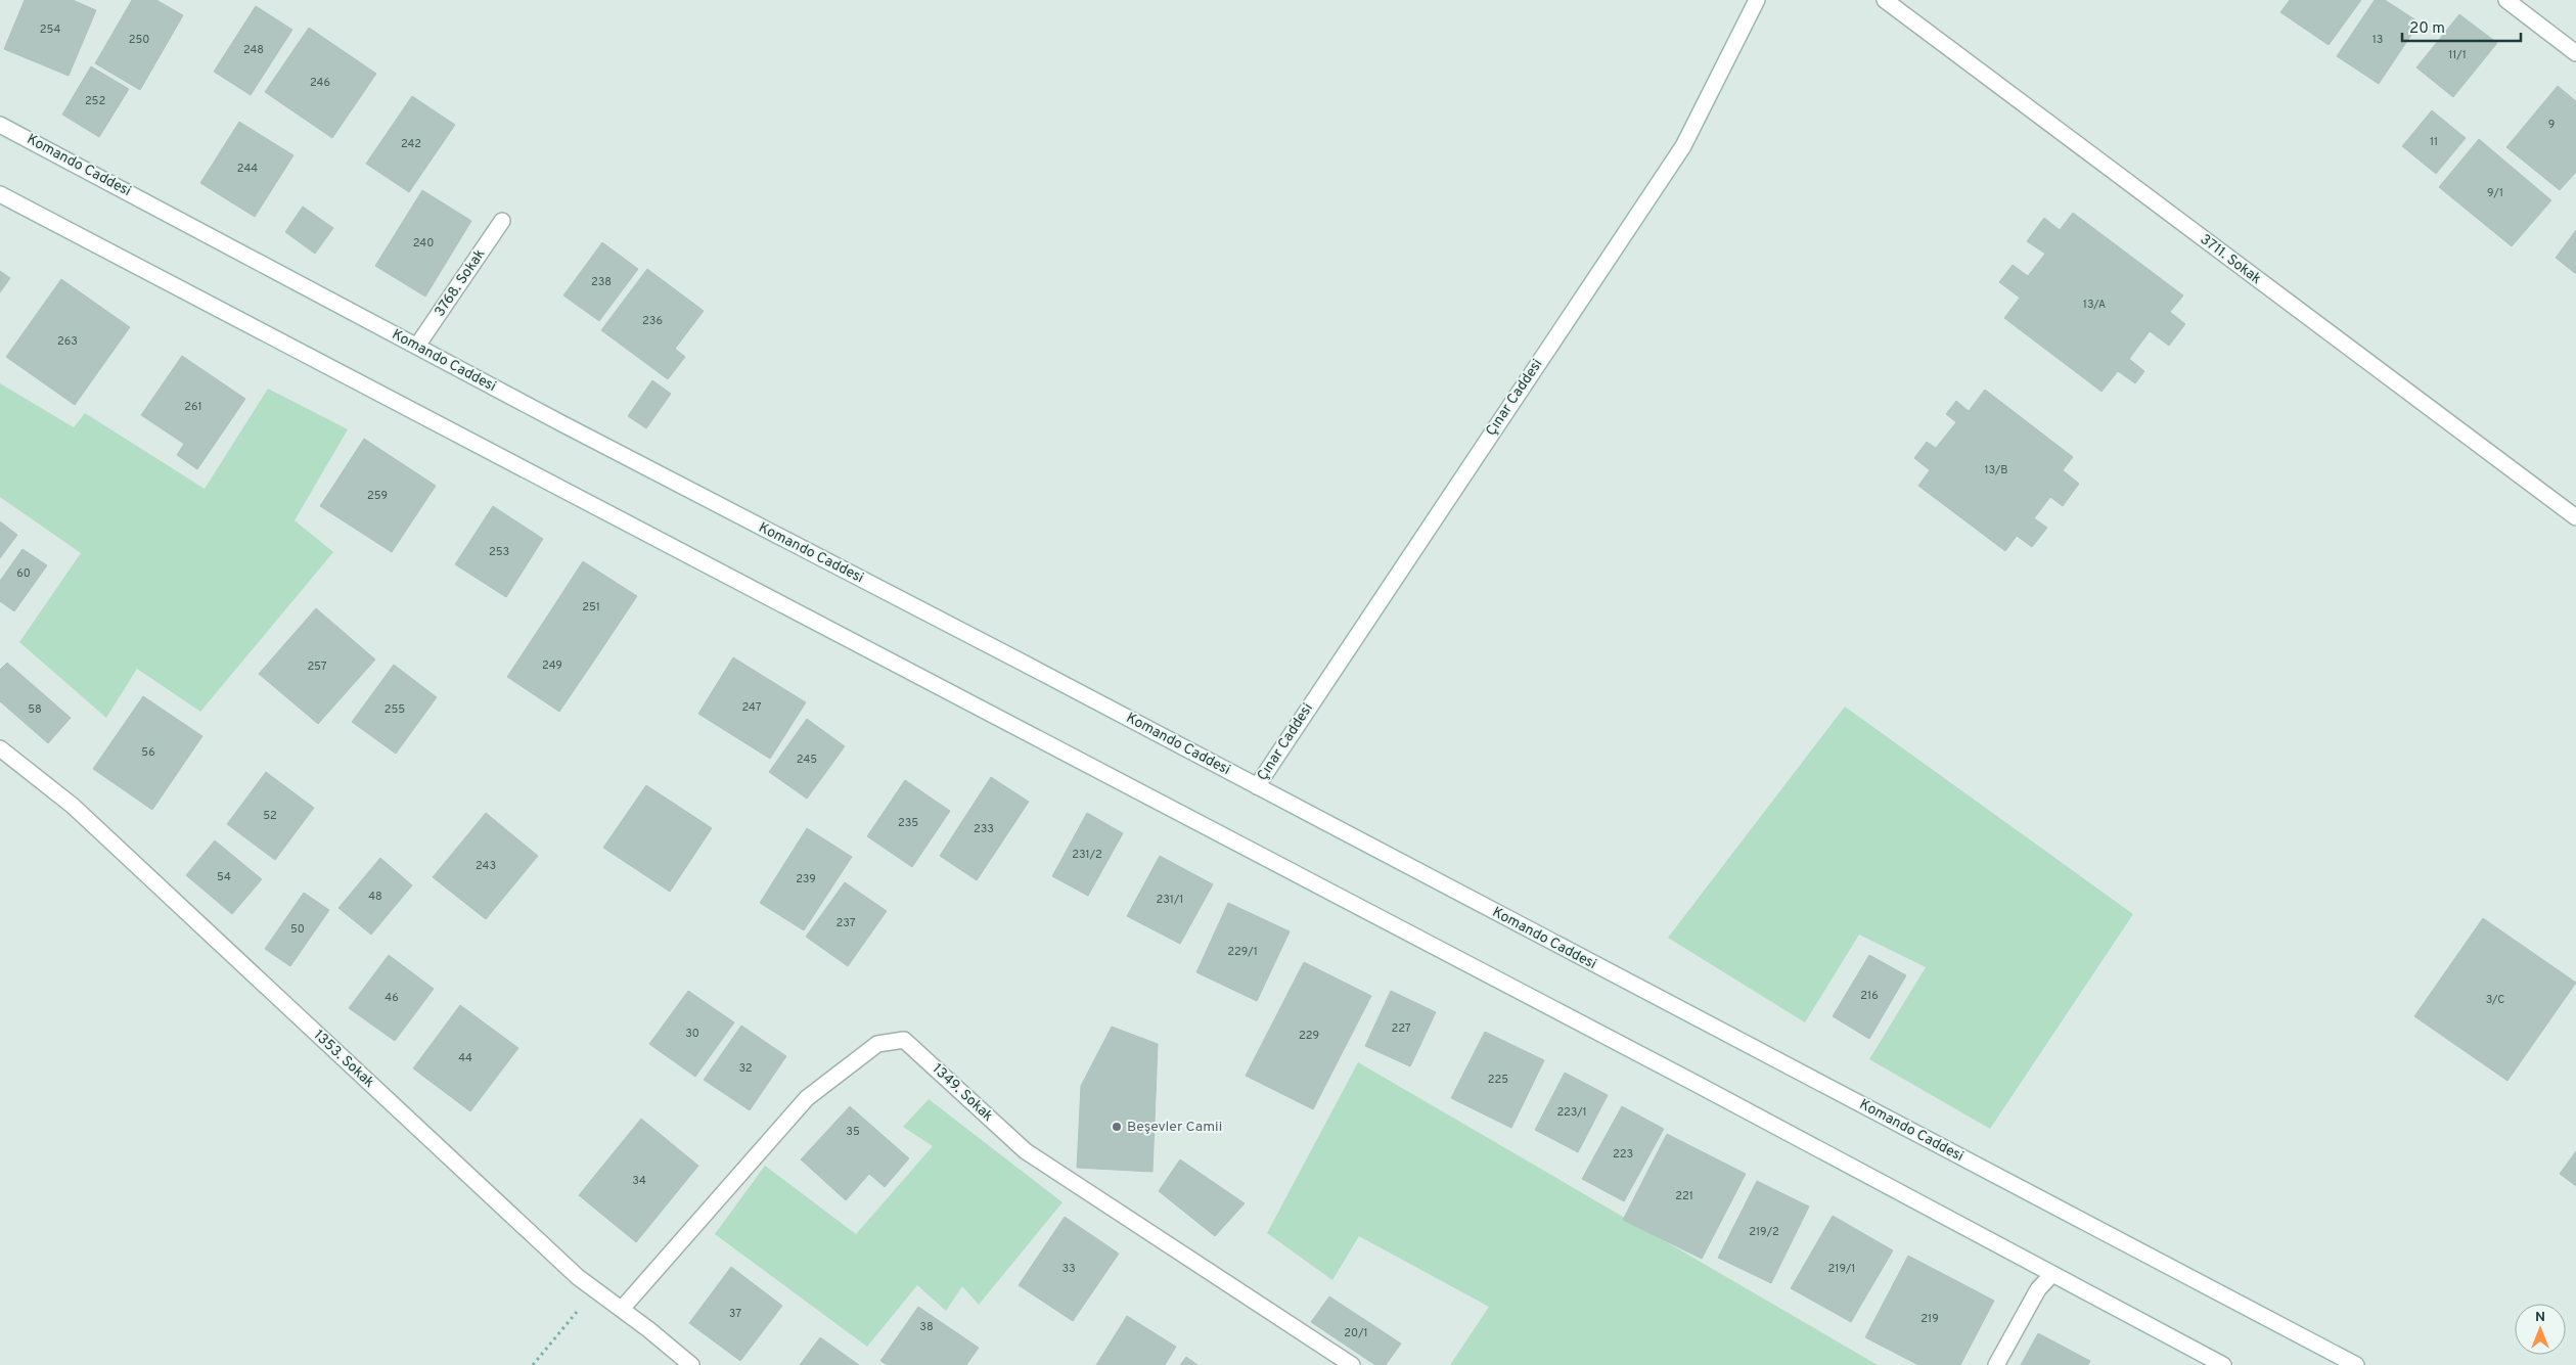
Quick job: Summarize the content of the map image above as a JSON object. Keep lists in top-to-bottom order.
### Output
{
  "streets": {
    "main road": [
      "Komando Caddesi",
      "3711. Sokak",
      "3768. Sokak",
      "Çınar Caddesi",
      "1353. Sokak",
      "1349. Sokak"
    ]
  },
  "crossings": [
    ["Komando Caddesi", "3768. Sokak"],
    ["Komando Caddesi", "Çınar Caddesi"],
    ["1353. Sokak", "1349. Sokak"]
  ],
  "places": ["Beşevler Camii"],
  "house_numbers": [
    "254",
    "250",
    "13",
    "248",
    "11/1",
    "246",
    "252",
    "9",
    "11",
    "242",
    "244",
    "9/1",
    "240",
    "238",
    "13/A",
    "236",
    "263",
    "261",
    "13/B",
    "259",
    "253",
    "60",
    "251",
    "249",
    "257",
    "247",
    "58",
    "255",
    "56",
    "245",
    "52",
    "235",
    "233",
    "231/2",
    "243",
    "54",
    "239",
    "48",
    "231/1",
    "237",
    "50",
    "229/1",
    "216",
    "46",
    "3/C",
    "227",
    "30",
    "229",
    "44",
    "32",
    "225",
    "223/1",
    "35",
    "223",
    "34",
    "221",
    "219/2",
    "33",
    "219/1",
    "37",
    "219",
    "38",
    "20/1"
  ],
  "scale_bar": "20 m",
  "north": "top"
}
